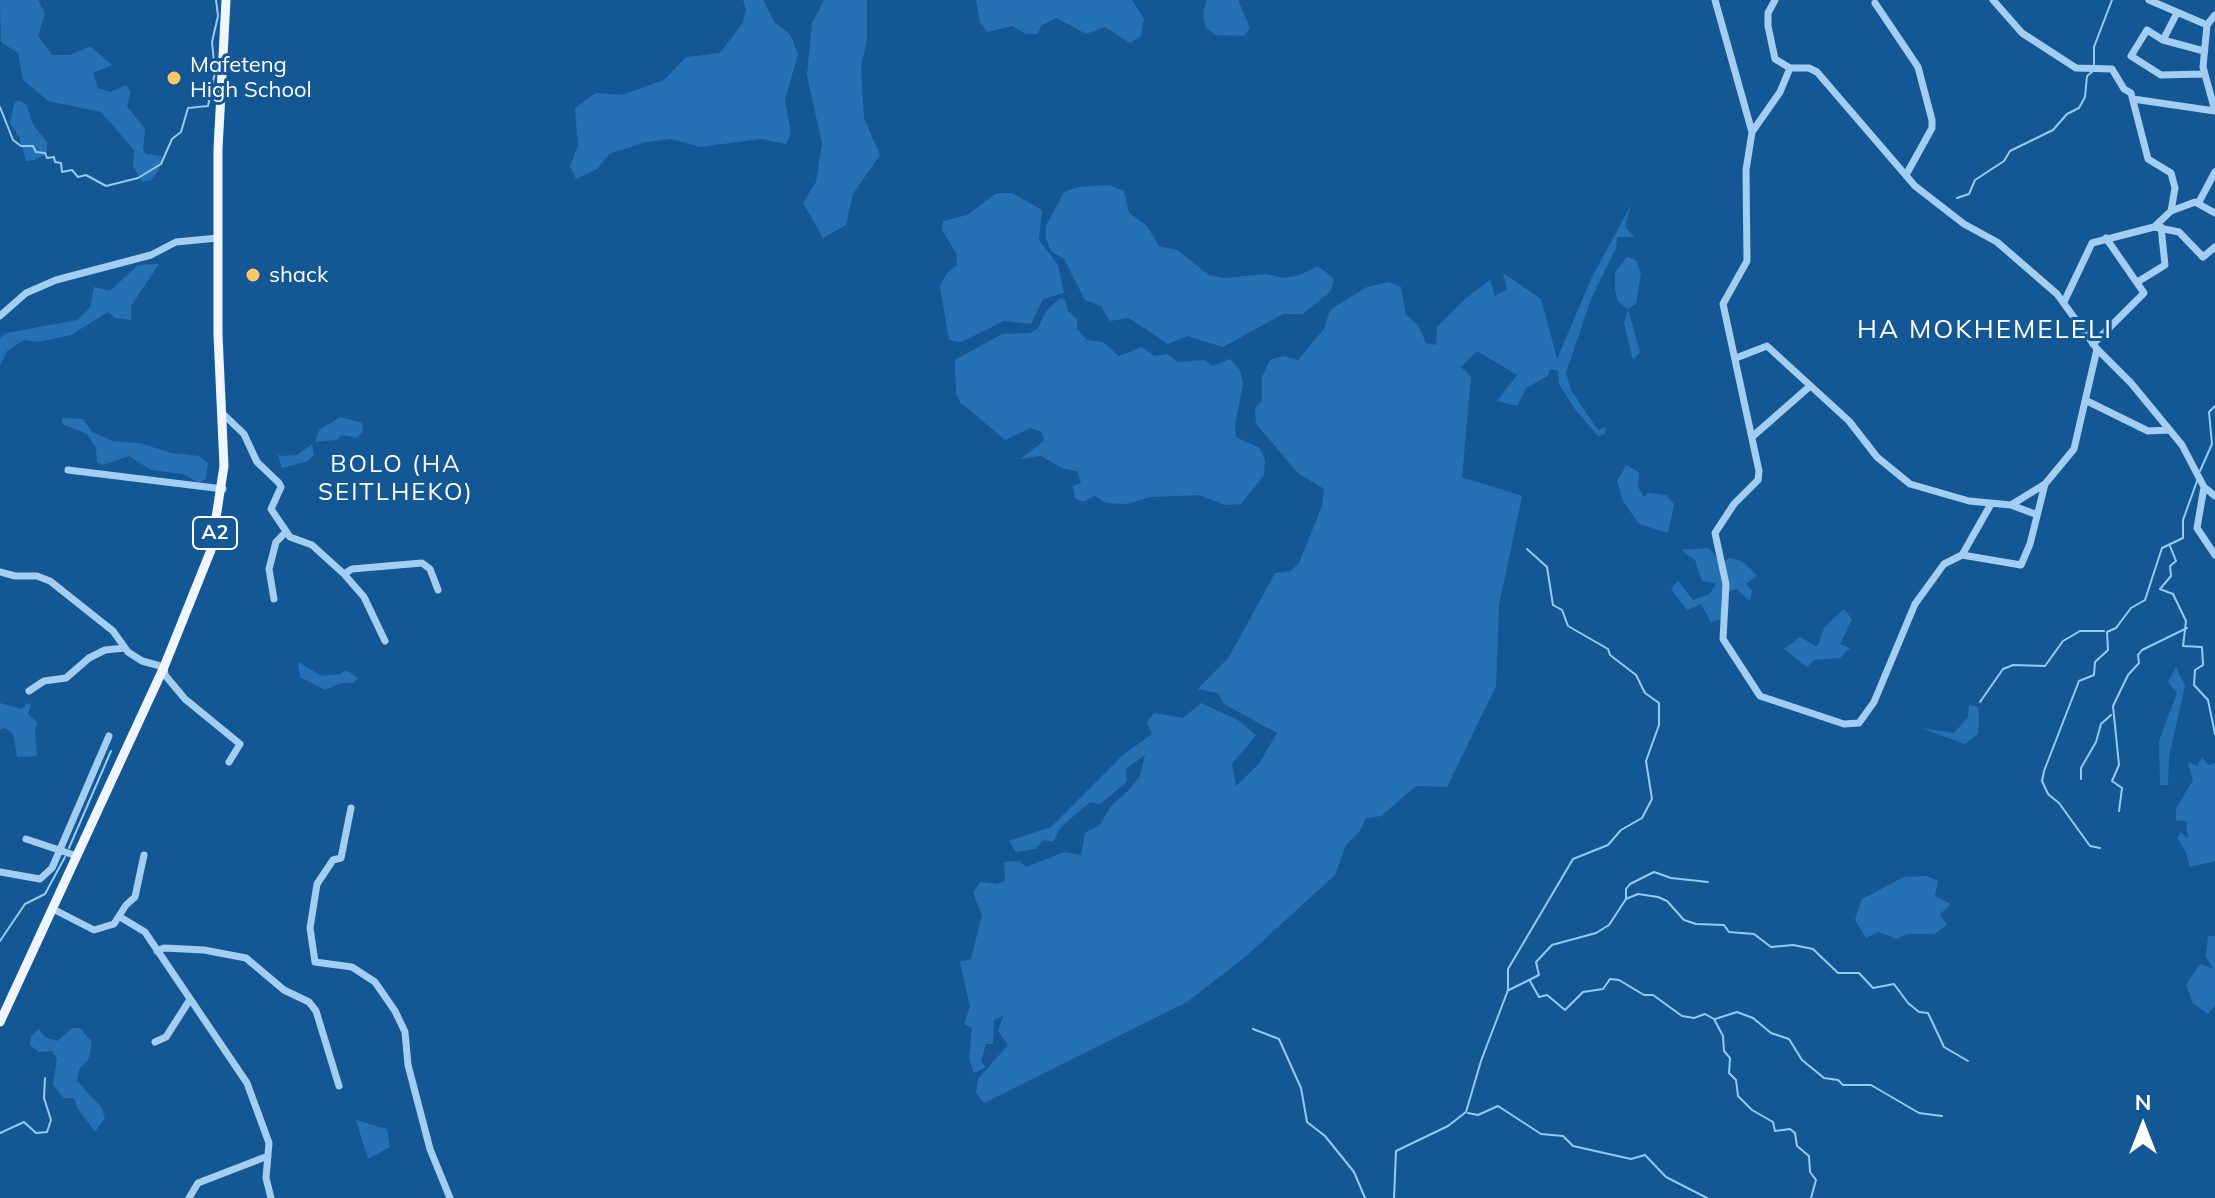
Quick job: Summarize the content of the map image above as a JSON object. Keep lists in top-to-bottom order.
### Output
{
  "streets": {
    "main road": ["A2"]
  },
  "districts": ["HA MOKHEMELELI", "BOLO (HA SEITLHEKO)"],
  "places": ["Mafeteng High School", "shack"],
  "north": "top"
}
